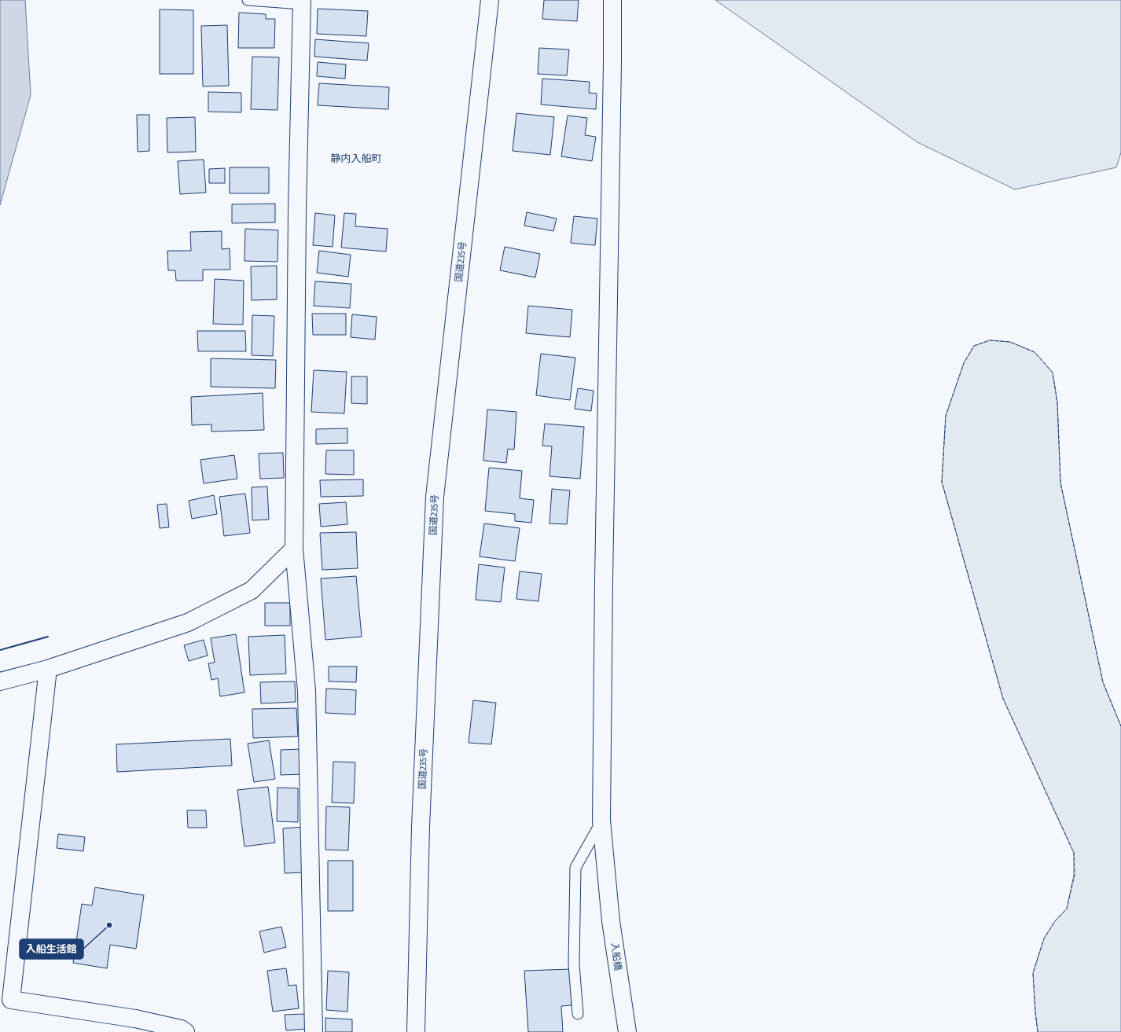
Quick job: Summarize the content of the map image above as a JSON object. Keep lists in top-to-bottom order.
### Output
{
  "streets": {
    "main road": ["国道235号", "入船橋"]
  },
  "districts": ["静内入船町"],
  "places": ["入船生活館"]
}
